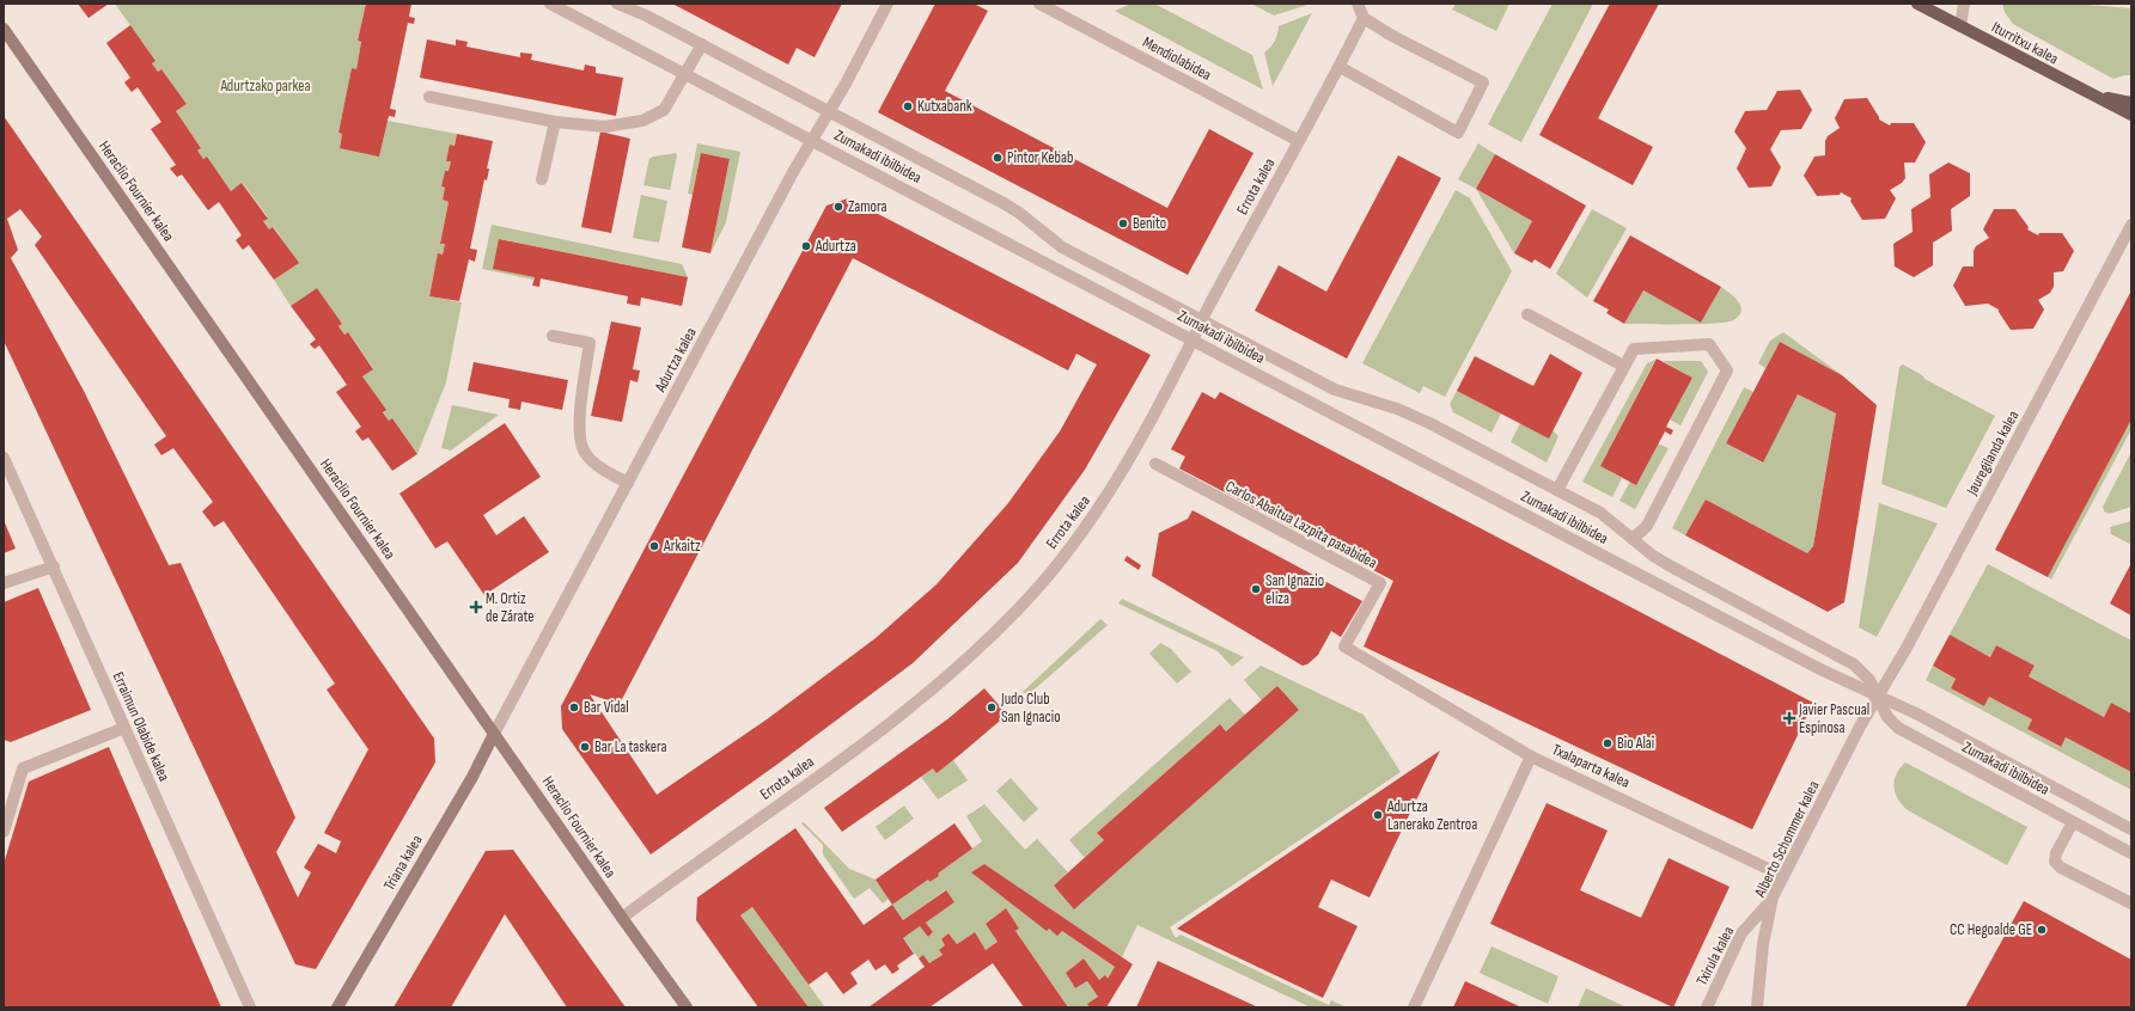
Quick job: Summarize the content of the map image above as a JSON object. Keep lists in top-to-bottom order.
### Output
{
  "streets": {
    "main road": ["Iturritxu kalea", "Heraclio Fournier kalea", "Triana kalea"],
    "street": [
      "Mendiolabidea",
      "Zumakadi ibilbidea",
      "Errota kalea",
      "Adurtza kalea",
      "Jauregilanda kalea",
      "Carlos Abaitua Lazpita pasabidea",
      "Erraimun Olabide kalea",
      "Txalaparta kalea",
      "Alberto Schommer kalea",
      "Txirula kalea"
    ]
  },
  "crossings": [
    ["Mendiolabidea", "Errota kalea"],
    ["Zumakadi ibilbidea", "Errota kalea"],
    ["Zumakadi ibilbidea", "Adurtza kalea"],
    ["Zumakadi ibilbidea", "Jauregilanda kalea"],
    ["Zumakadi ibilbidea", "Alberto Schommer kalea"],
    ["Errota kalea", "Heraclio Fournier kalea"],
    ["Heraclio Fournier kalea", "Adurtza kalea"],
    ["Heraclio Fournier kalea", "Triana kalea"],
    ["Adurtza kalea", "Triana kalea"],
    ["Jauregilanda kalea", "Alberto Schommer kalea"],
    ["Carlos Abaitua Lazpita pasabidea", "Txalaparta kalea"],
    ["Txalaparta kalea", "Alberto Schommer kalea"],
    ["Alberto Schommer kalea", "Txirula kalea"]
  ],
  "parks": ["Adurtzako parkea"],
  "places": {
    "other": [
      "Kutxabank",
      "Pintor Kebab",
      "Zamora",
      "Benito",
      "Adurtza",
      "Arkaitz",
      "San Ignazio eliza",
      "Bar Vidal",
      "Judo Club San Ignacio",
      "Bio Alai",
      "Bar La taskera",
      "Adurtza Lanerako Zentroa",
      "CC Hegoalde GE"
    ],
    "health": ["M. Ortiz de Zárate", "Javier Pascual Espinosa"]
  }
}
